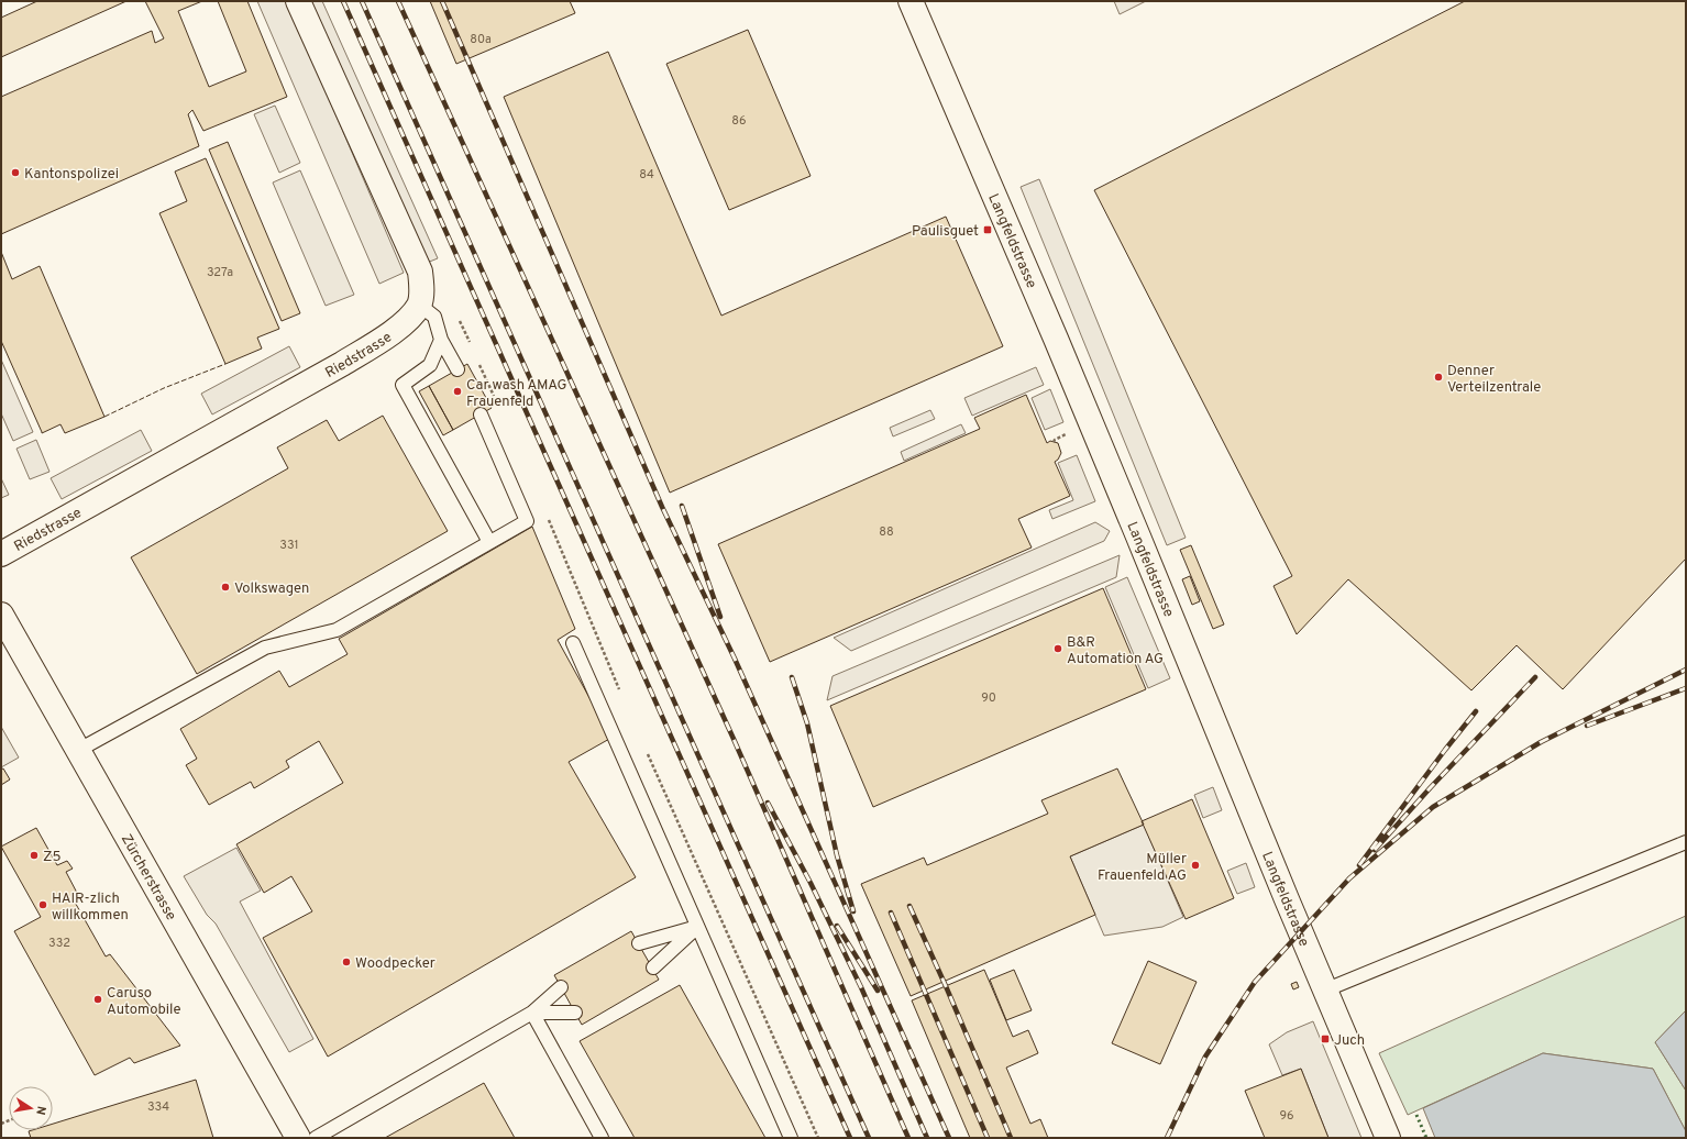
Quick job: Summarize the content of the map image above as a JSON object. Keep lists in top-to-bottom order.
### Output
{
  "streets": {
    "street": ["Langfeldstrasse", "Riedstrasse", "Zürcherstrasse"]
  },
  "places": {
    "other": [
      "Kantonspolizei",
      "Denner Verteilzentrale",
      "Car wash AMAG Frauenfeld",
      "Volkswagen",
      "B&R Automation AG",
      "Z5",
      "Müller Frauenfeld AG",
      "HAIR-zlich willkommen",
      "Woodpecker",
      "Caruso Automobile"
    ],
    "transit": ["Paulisguet", "Juch"]
  },
  "house_numbers": [
    "80a",
    "86",
    "84",
    "327a",
    "88",
    "331",
    "90",
    "332",
    "334",
    "96"
  ],
  "north": "right"
}
